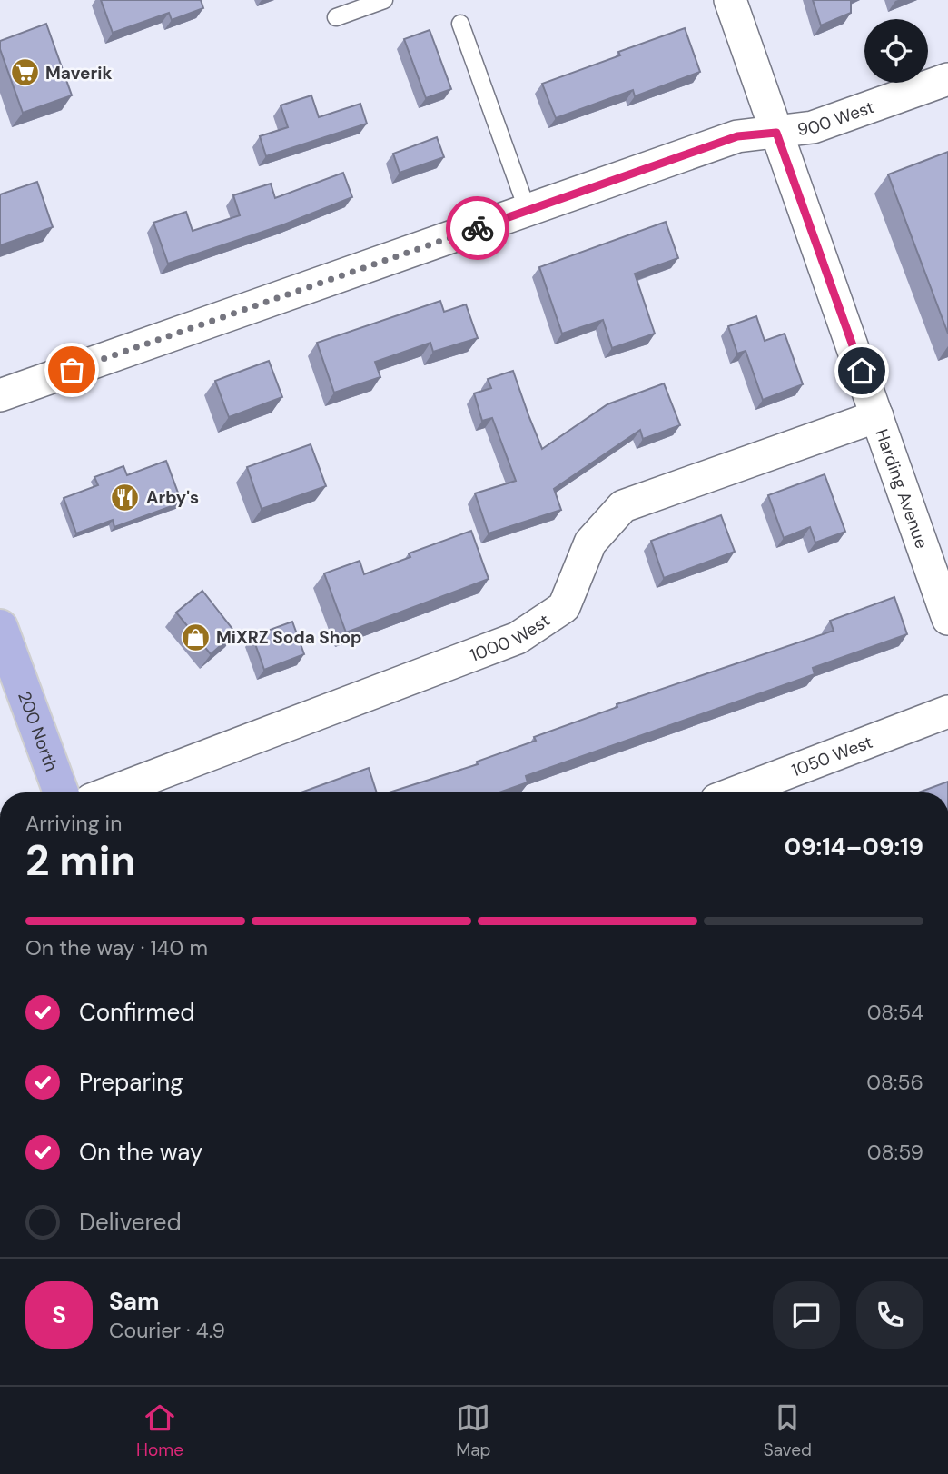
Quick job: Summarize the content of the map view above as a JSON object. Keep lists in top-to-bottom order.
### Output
{
  "streets": {
    "main road": ["200 North"],
    "street": [
      "900 West",
      "Harding Avenue",
      "1000 West",
      "1050 West"
    ]
  },
  "crossings": [
    ["900 West", "Harding Avenue"],
    ["Harding Avenue", "1000 West"]
  ],
  "places": {
    "supermarket": ["Maverik"],
    "restaurant": ["Arby's"],
    "shop": ["MiXRZ Soda Shop"]
  },
  "page": {
    "heading": ["2 min", "Arriving in", "09:14–09:19"],
    "panel": ["Sam", "Courier · 4.9"],
    "bar": "On the way · 140 m",
    "list": [
      ["Confirmed", "08:54"],
      ["Preparing", "08:56"],
      ["On the way", "08:59"],
      "Delivered"
    ],
    "round": "S",
    "tabs": ["Home", "Map", "Saved"]
  }
}
